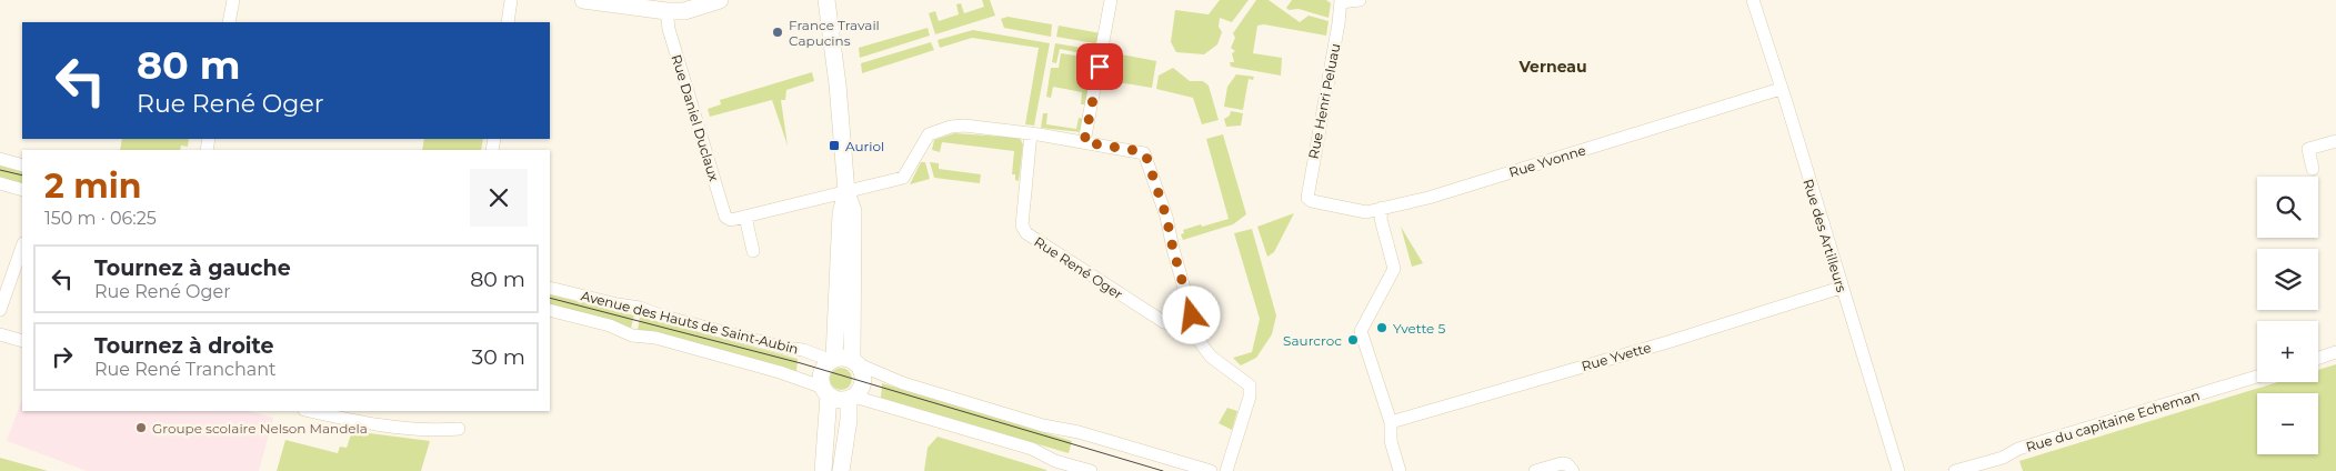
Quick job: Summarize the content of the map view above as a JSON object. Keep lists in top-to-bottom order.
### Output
{
  "streets": {
    "street": [
      "Rue Henri Peluau",
      "Rue Daniel Duclaux",
      "Rue Yvonne",
      "Rue des Artilleurs",
      "Rue René Oger",
      "Avenue des Hauts de Saint-Aubin",
      "Rue Yvette",
      "Rue du capitaine Echeman"
    ]
  },
  "crossings": [
    ["Rue Henri Peluau", "Rue Yvonne"],
    ["Rue Yvonne", "Rue des Artilleurs"],
    ["Rue des Artilleurs", "Rue Yvette"]
  ],
  "districts": ["Verneau"],
  "places": {
    "other": [
      "France Travail Capucins",
      "Yvette 5",
      "Saurcroc",
      "Groupe scolaire Nelson Mandela"
    ],
    "transit": ["Auriol"]
  },
  "page": {
    "turn": ["80 m", "Rue René Oger"],
    "heading": ["2 min", "150 m · 06:25"],
    "map_buttons": ["+", "−"],
    "list": [
      {
        "name": "Tournez à gauche",
        "note": "Rue René Oger",
        "value": "80 m"
      },
      {
        "name": "Tournez à droite",
        "note": "Rue René Tranchant",
        "value": "30 m"
      }
    ]
  }
}
